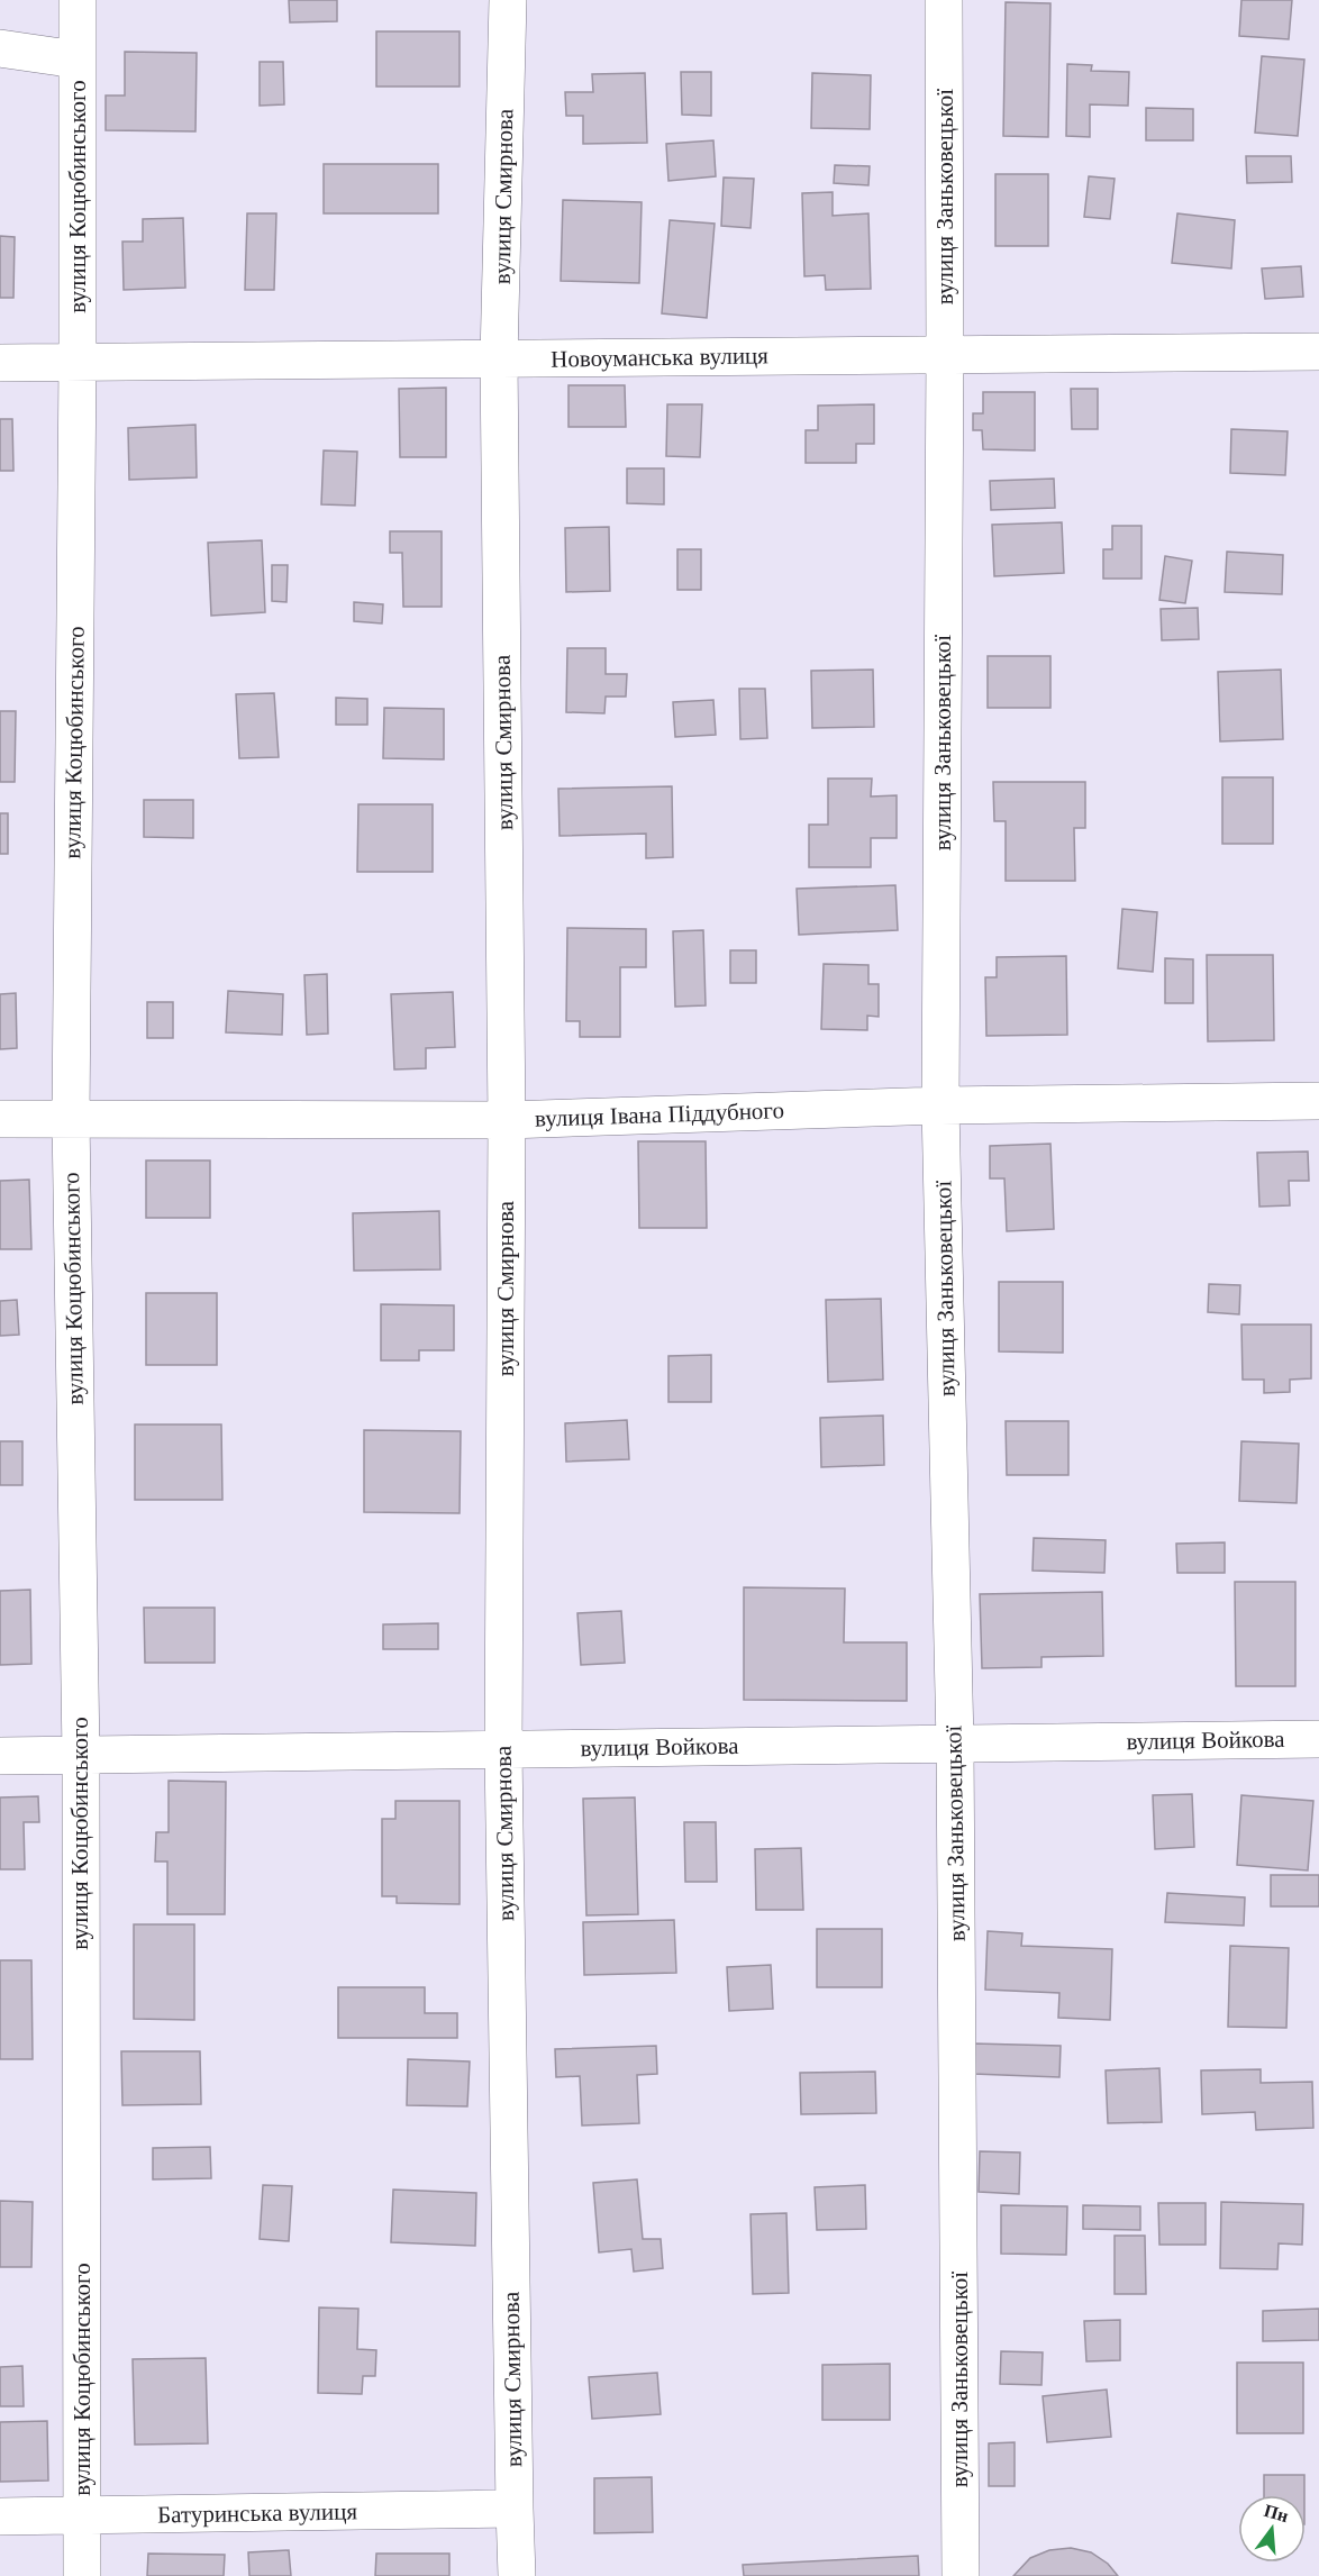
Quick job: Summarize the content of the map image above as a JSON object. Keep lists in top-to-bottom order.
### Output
{
  "streets": {
    "street": [
      "вулиця Коцюбинського",
      "вулиця Смирнова",
      "вулиця Заньковецької",
      "Новоуманська вулиця",
      "вулиця Івана Піддубного",
      "вулиця Войкова",
      "Батуринська вулиця"
    ]
  },
  "crossings": [
    ["вулиця Коцюбинського", "Новоуманська вулиця"],
    ["вулиця Коцюбинського", "вулиця Івана Піддубного"],
    ["вулиця Коцюбинського", "вулиця Войкова"],
    ["вулиця Коцюбинського", "Батуринська вулиця"],
    ["вулиця Смирнова", "Новоуманська вулиця"],
    ["вулиця Смирнова", "вулиця Івана Піддубного"],
    ["вулиця Смирнова", "вулиця Войкова"],
    ["вулиця Смирнова", "Батуринська вулиця"],
    ["вулиця Заньковецької", "Новоуманська вулиця"],
    ["вулиця Заньковецької", "вулиця Івана Піддубного"],
    ["вулиця Заньковецької", "вулиця Войкова"]
  ],
  "north": "top"
}
